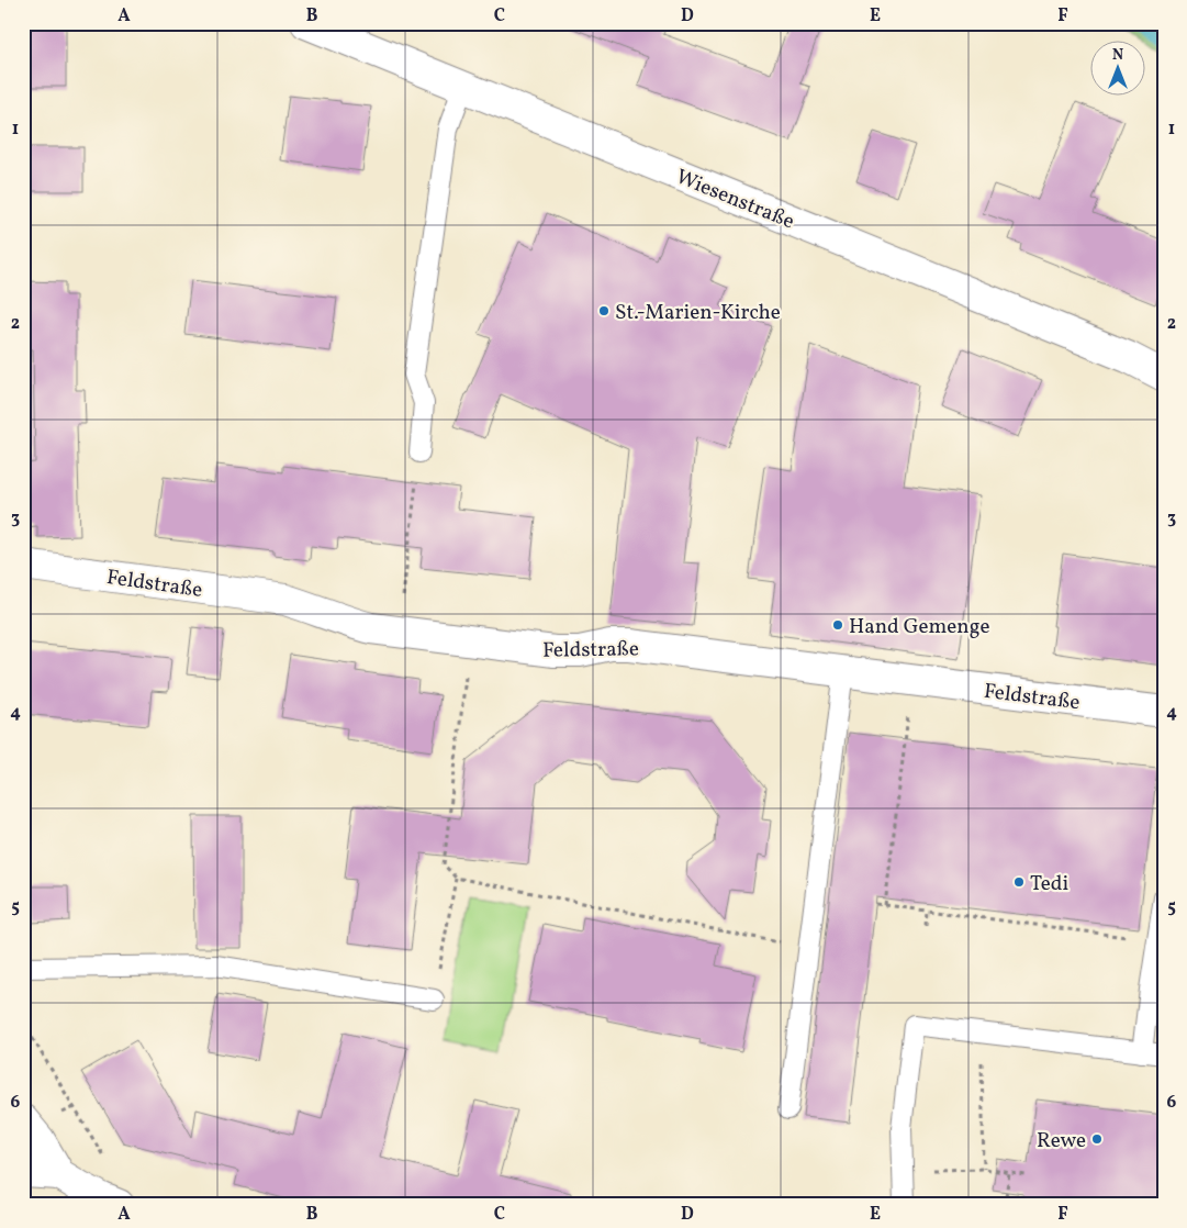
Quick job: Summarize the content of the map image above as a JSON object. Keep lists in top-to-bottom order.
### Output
{
  "streets": {
    "street": ["Wiesenstraße", "Feldstraße"]
  },
  "places": [
    "St.-Marien-Kirche",
    "Hand Gemenge",
    "Tedi",
    "Rewe"
  ],
  "north": "top",
  "grid": {
    "columns": [
      "A",
      "B",
      "C",
      "D",
      "E",
      "F"
    ],
    "rows": [
      "1",
      "2",
      "3",
      "4",
      "5",
      "6"
    ]
  }
}
